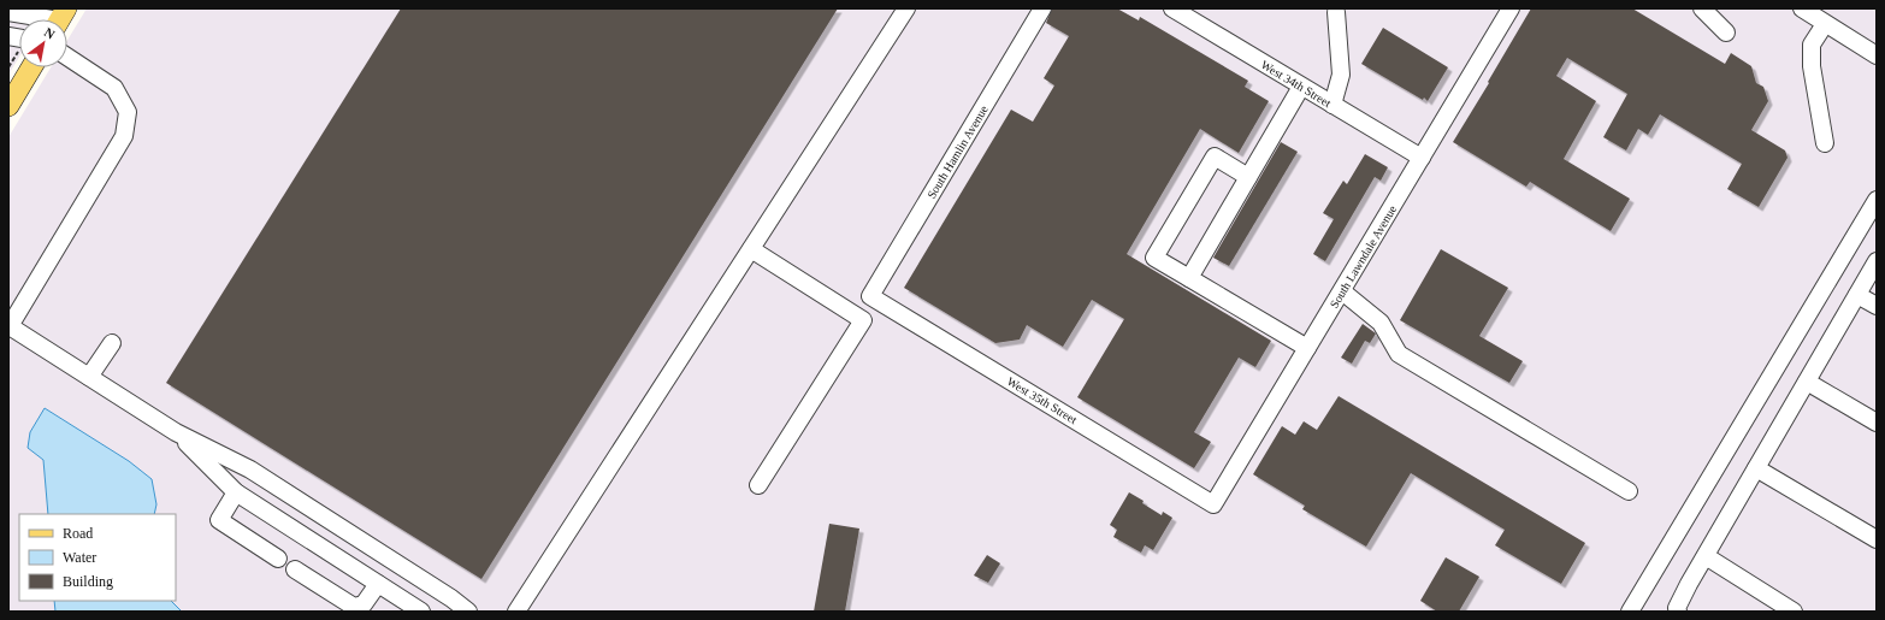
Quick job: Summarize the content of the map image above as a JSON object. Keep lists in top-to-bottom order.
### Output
{
  "streets": {
    "street": [
      "West 34th Street",
      "South Hamlin Avenue",
      "South Lawndale Avenue",
      "West 35th Street"
    ]
  },
  "crossings": [
    ["West 34th Street", "South Lawndale Avenue"],
    ["South Hamlin Avenue", "West 35th Street"],
    ["South Lawndale Avenue", "West 35th Street"]
  ],
  "legend": ["Road", "Water", "Building"],
  "north": "top right"
}
